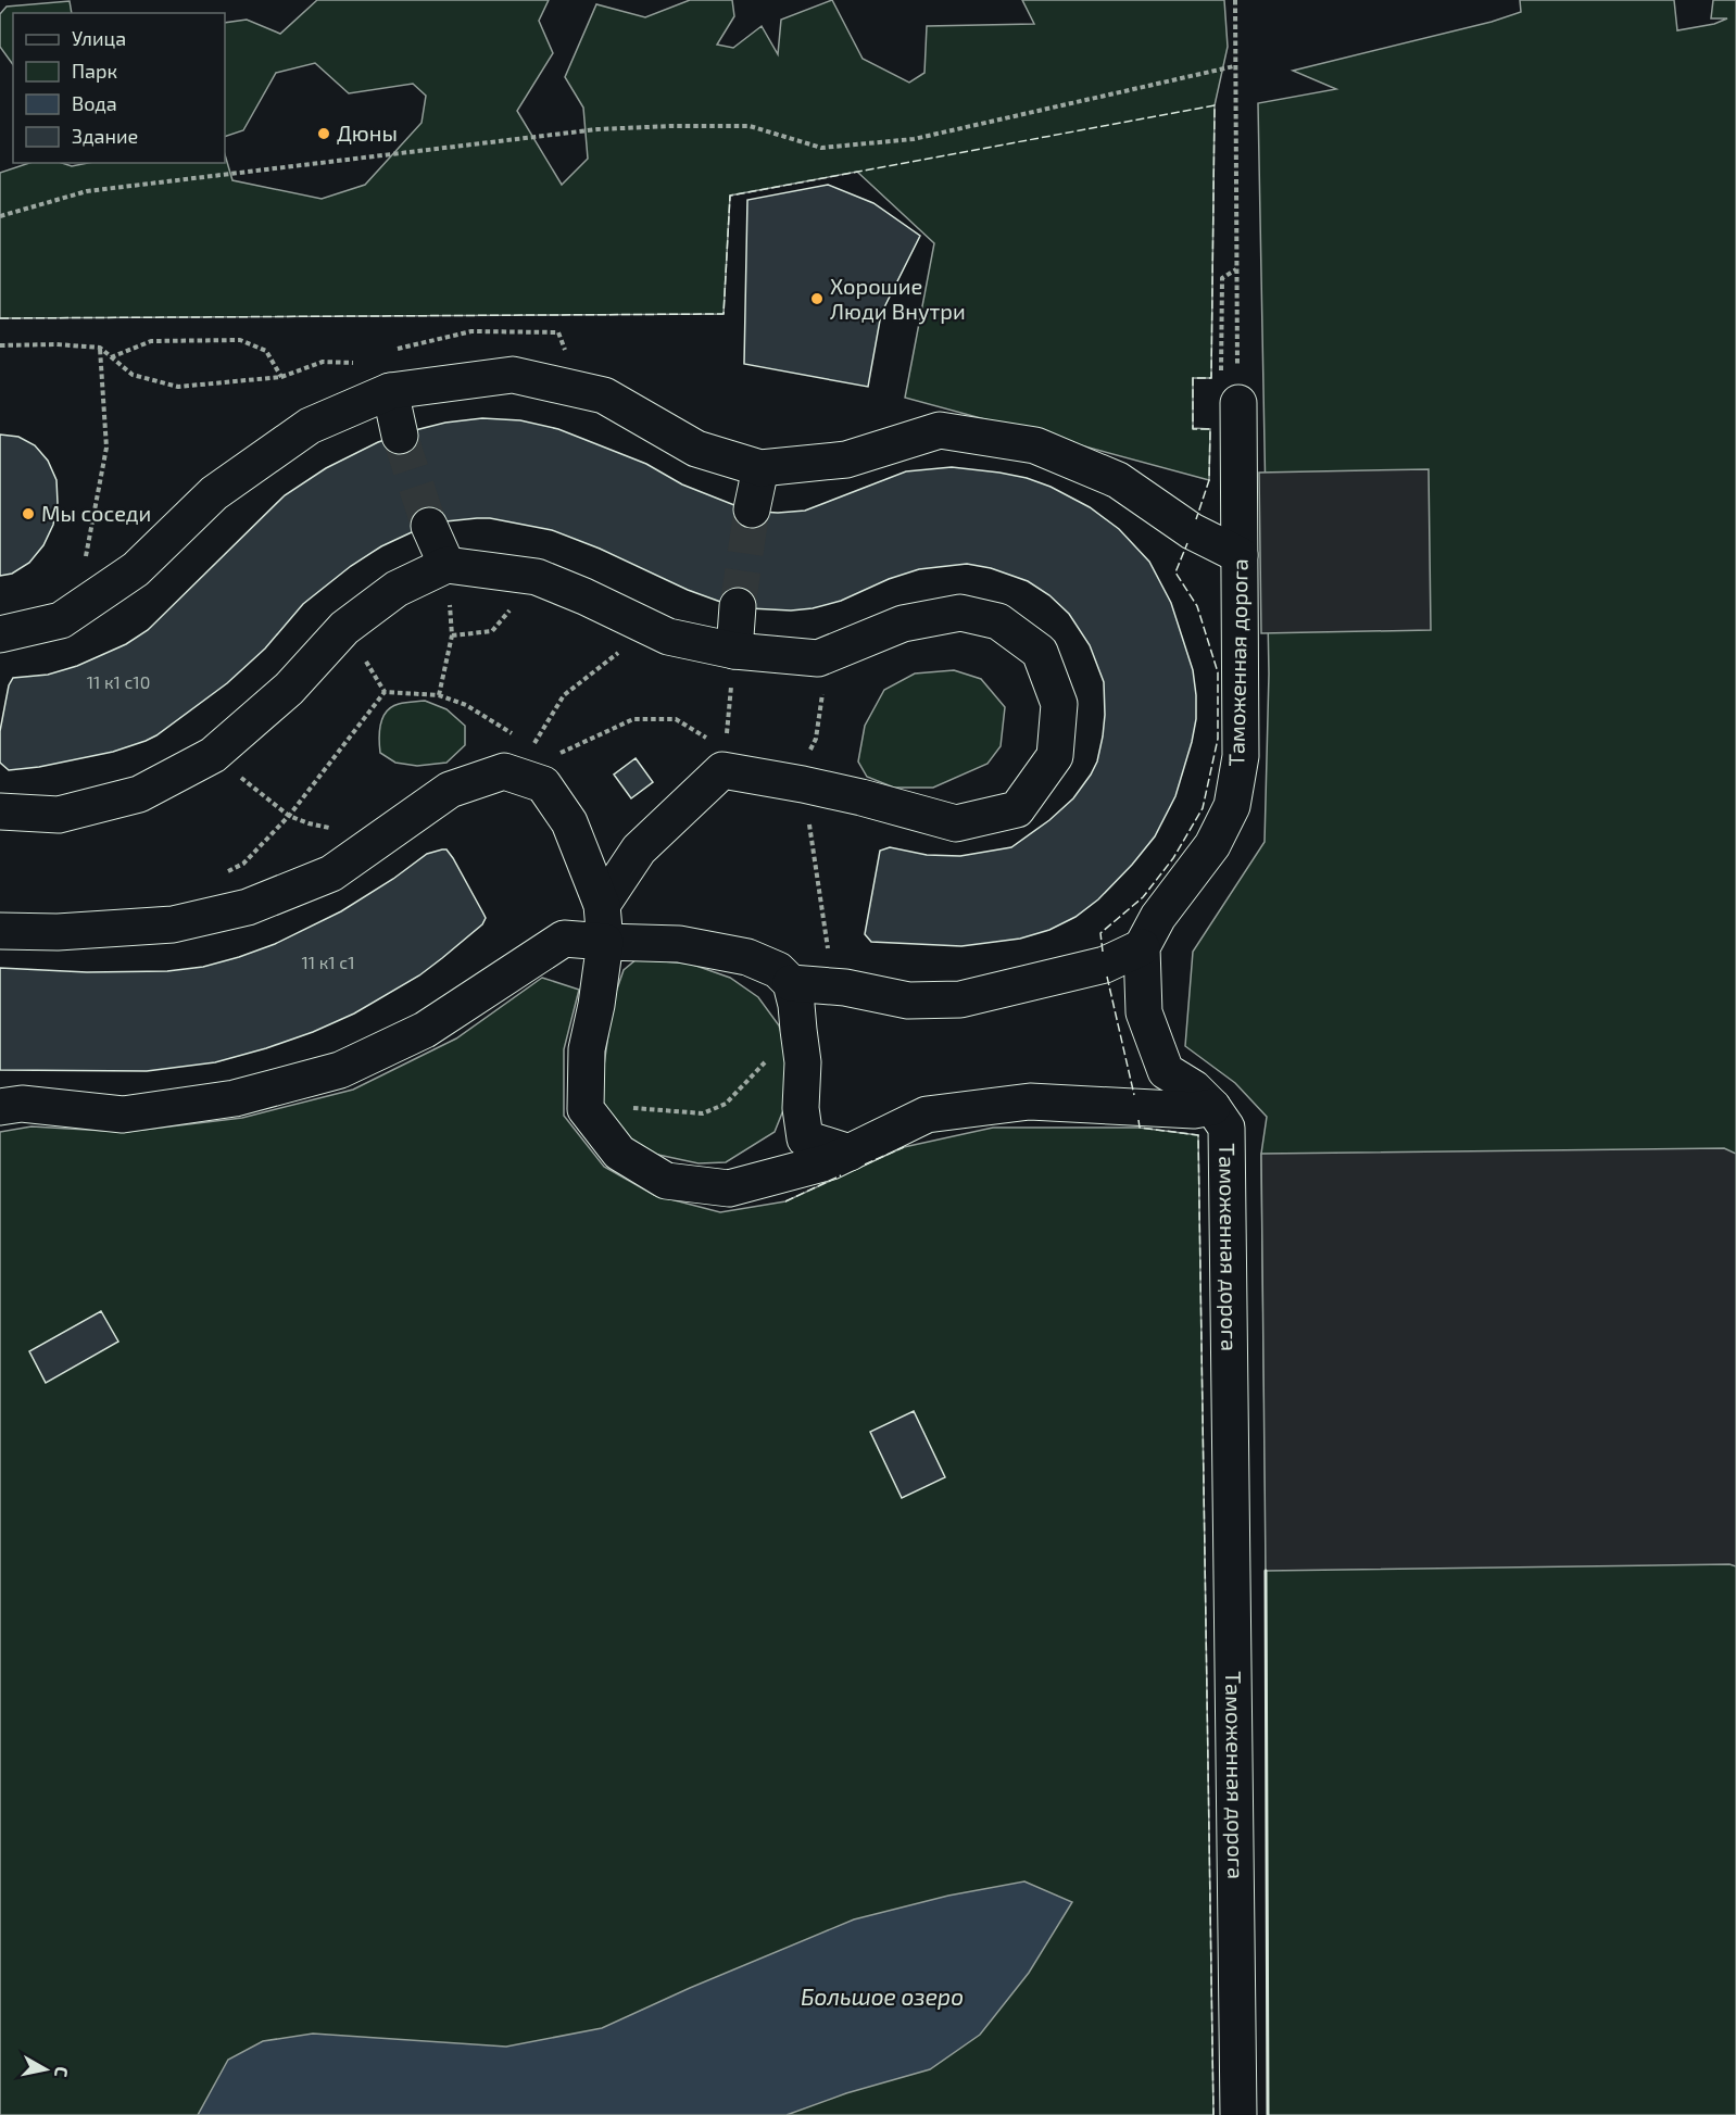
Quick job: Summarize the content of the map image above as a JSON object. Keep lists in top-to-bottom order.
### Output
{
  "streets": {
    "street": ["Таможенная дорога"]
  },
  "water": ["Большое озеро"],
  "places": ["Дюны", "Хорошие Люди Внутри", "Мы соседи"],
  "house_numbers": ["11 к1 с10", "11 к1 с1"],
  "legend": [
    "Улица",
    "Парк",
    "Вода",
    "Здание"
  ],
  "north": "right"
}
